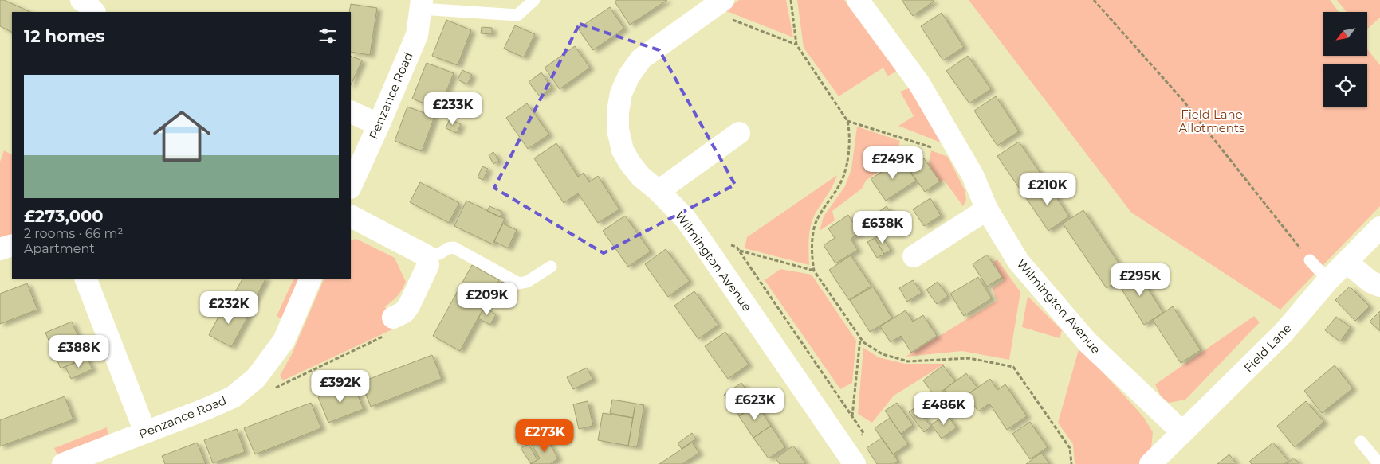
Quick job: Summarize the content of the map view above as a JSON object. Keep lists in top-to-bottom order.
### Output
{
  "streets": {
    "street": ["Penzance Road", "Wilmington Avenue", "Field Lane"]
  },
  "crossings": [
    ["Wilmington Avenue", "Field Lane"]
  ],
  "parks": ["Field Lane Allotments"],
  "north": "bottom left",
  "page": {
    "heading": "12 homes",
    "list": [
      {
        "name": "£273,000",
        "note": "2 rooms · 66 m² · Apartment"
      }
    ],
    "price": [
      "£233K",
      "£249K",
      "£210K",
      "£638K",
      "£295K",
      "£209K",
      "£232K",
      "£388K",
      "£392K",
      "£623K",
      "£486K",
      "£273K"
    ]
  }
}
